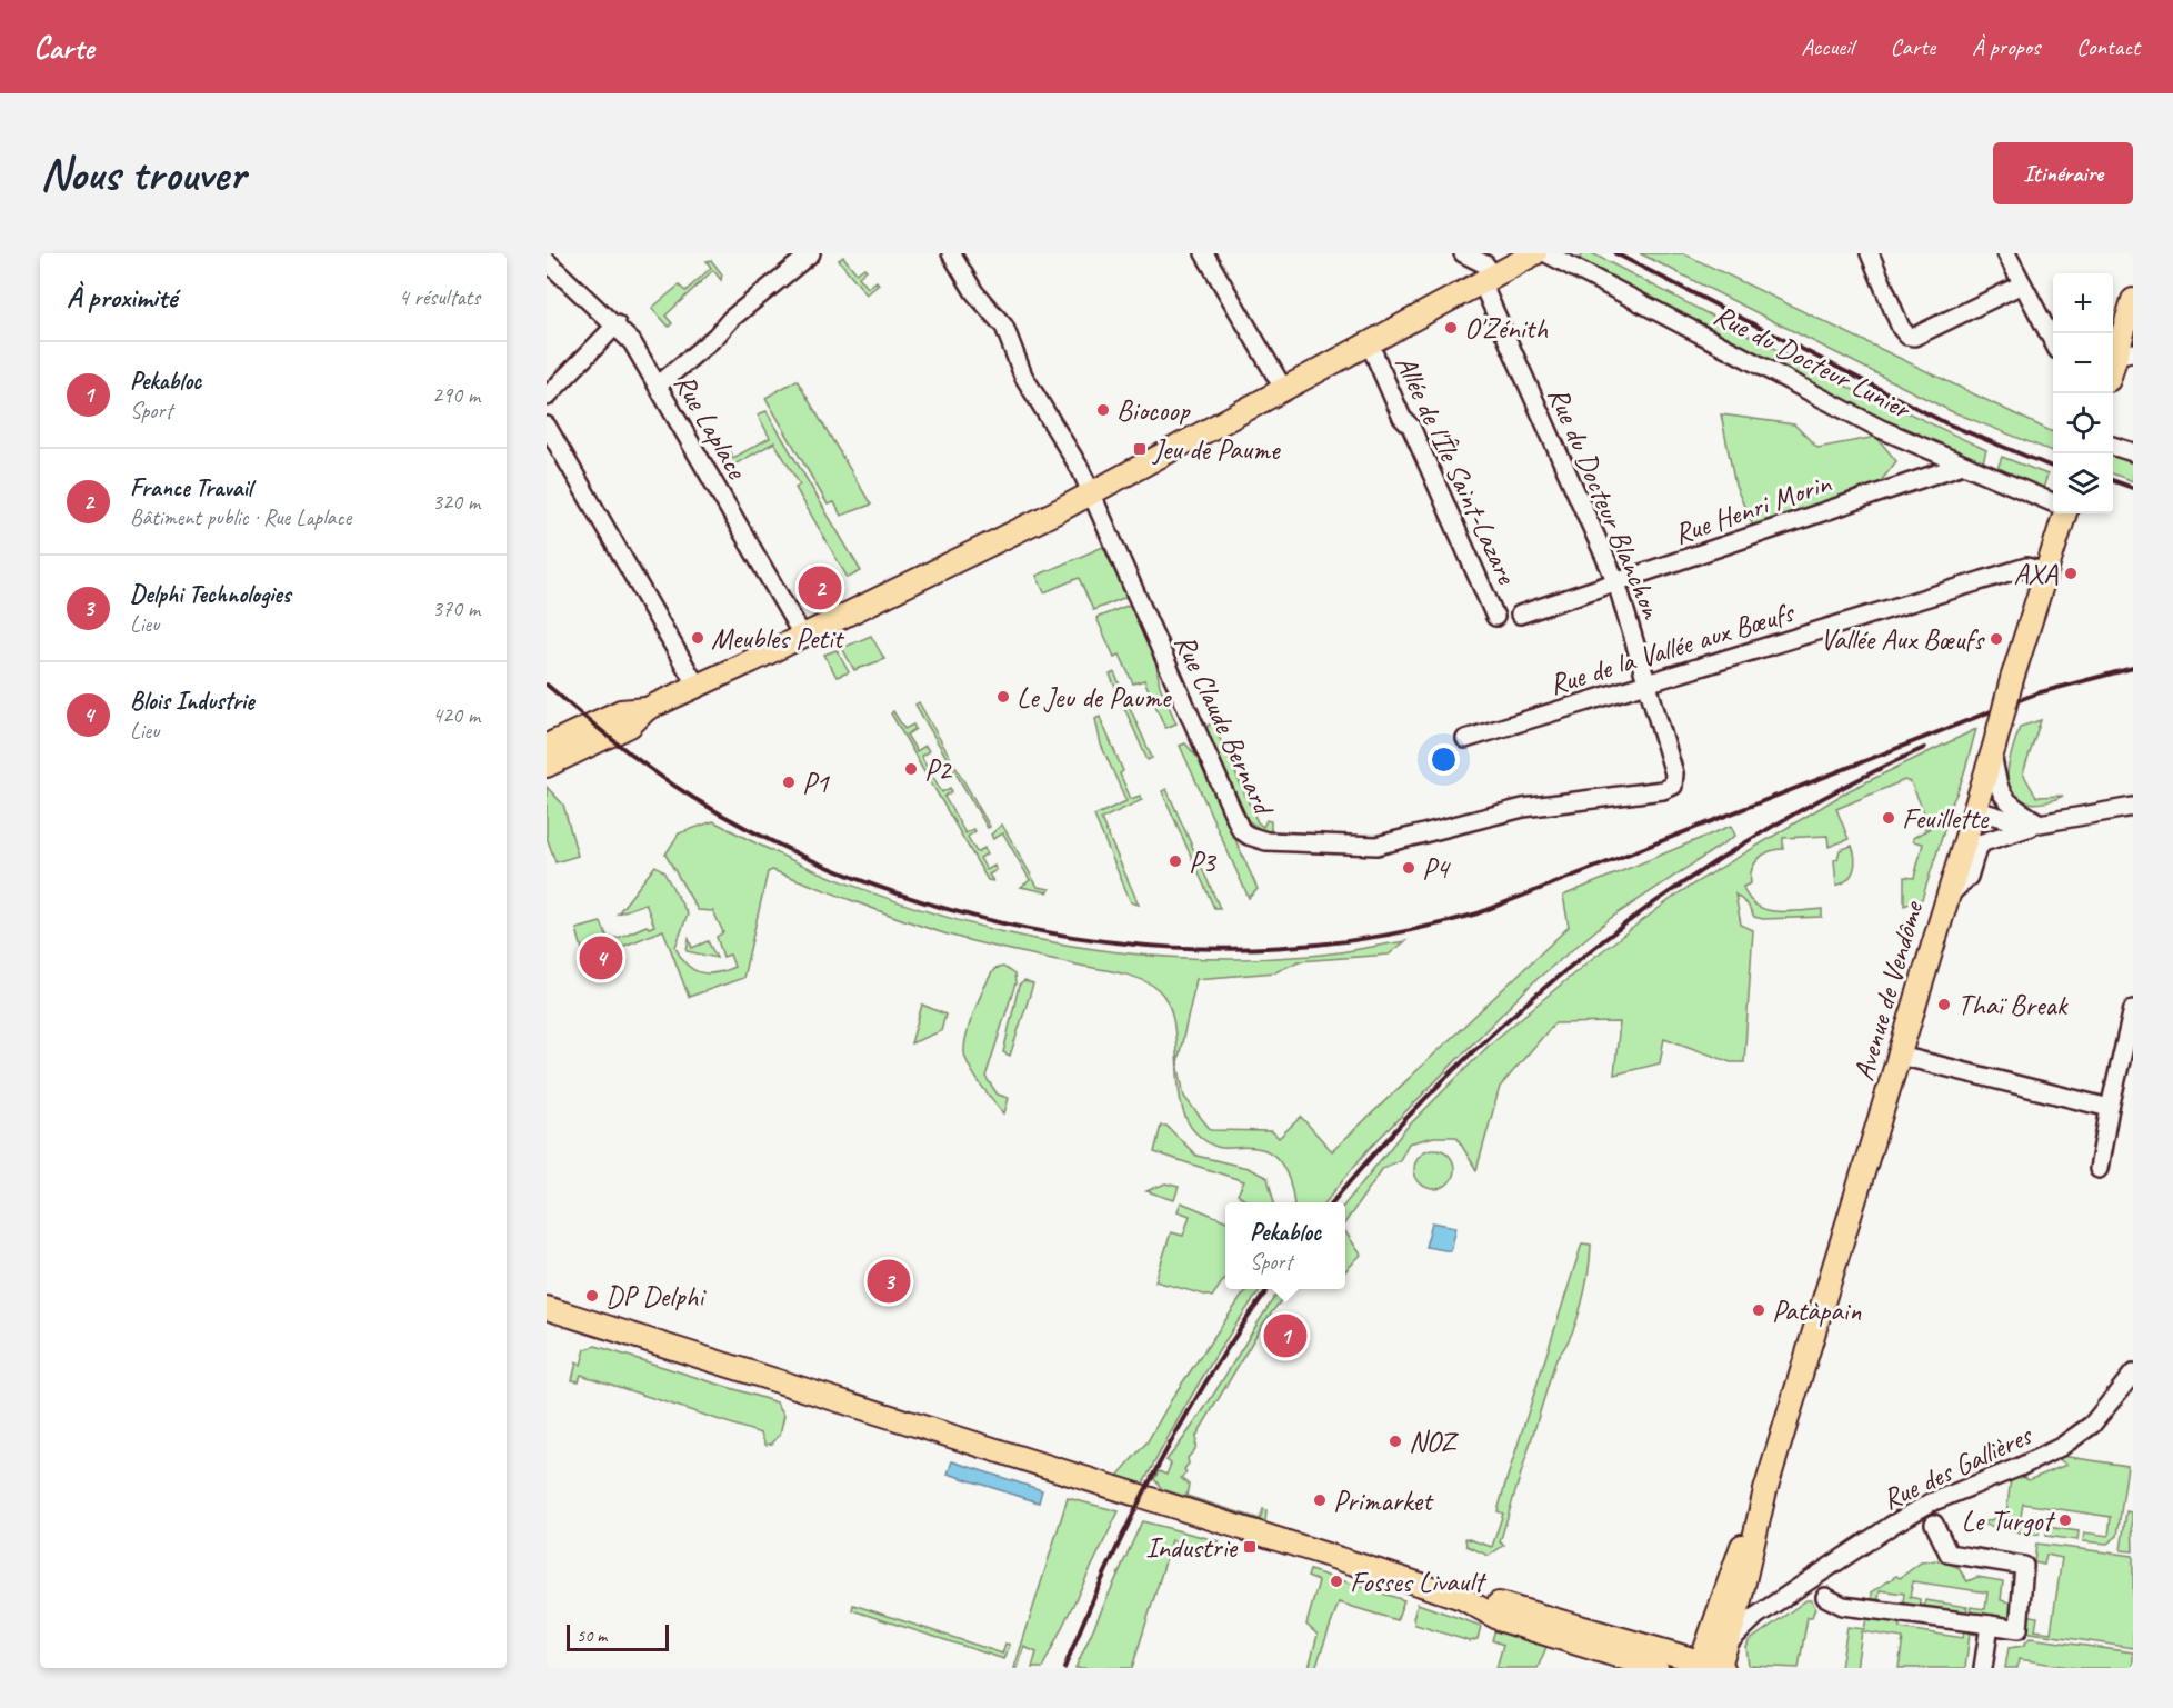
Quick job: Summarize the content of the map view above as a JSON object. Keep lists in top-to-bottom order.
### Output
{
  "streets": {
    "main road": ["Avenue de Vendôme"],
    "street": [
      "Rue du Docteur Lunier",
      "Rue Laplace",
      "Allée de l'Île Saint-Lazare",
      "Rue du Docteur Blanchon",
      "Rue Henri Morin",
      "Rue de la Vallée aux Bœufs",
      "Rue Claude Bernard",
      "Rue des Gallières"
    ]
  },
  "crossings": [
    ["Rue du Docteur Lunier", "Rue Henri Morin"],
    ["Rue du Docteur Blanchon", "Rue Henri Morin"],
    ["Rue du Docteur Blanchon", "Rue de la Vallée aux Bœufs"],
    ["Rue du Docteur Blanchon", "Rue Claude Bernard"],
    ["Rue de la Vallée aux Bœufs", "Avenue de Vendôme"],
    ["Avenue de Vendôme", "Rue des Gallières"]
  ],
  "places": {
    "other": [
      "O'Zénith",
      "Biocoop",
      "AXA",
      "Meubles Petit",
      "Vallée Aux Bœufs",
      "Le Jeu de Paume",
      "P2",
      "P1",
      "Feuillette",
      "P3",
      "P4",
      "Thaï Break",
      "DP Delphi",
      "Patàpain",
      "NOZ",
      "Primarket",
      "Le Turgot",
      "Fosses Livault"
    ],
    "transit": ["Jeu de Paume", "Industrie"]
  },
  "scale_bar": "50 m",
  "page": {
    "header": "Carte",
    "nav": [
      "Accueil",
      "Carte",
      "À propos",
      "Contact"
    ],
    "buttons": "Itinéraire",
    "title": "Nous trouver",
    "heading": ["À proximité", "4 résultats"],
    "map_buttons": ["+", "−"],
    "list": [
      {
        "mark": "1",
        "name": "Pekabloc",
        "note": "Sport",
        "value": "290 m"
      },
      {
        "mark": "2",
        "name": "France Travail",
        "note": "Bâtiment public · Rue Laplace",
        "value": "320 m"
      },
      {
        "mark": "3",
        "name": "Delphi Technologies",
        "note": "Lieu",
        "value": "370 m"
      },
      {
        "mark": "4",
        "name": "Blois Industrie",
        "note": "Lieu",
        "value": "420 m"
      }
    ],
    "pins": [
      "2",
      "4",
      "3",
      "1"
    ],
    "popup": ["Pekabloc", "Sport"],
    "scale": "50 m"
  }
}
